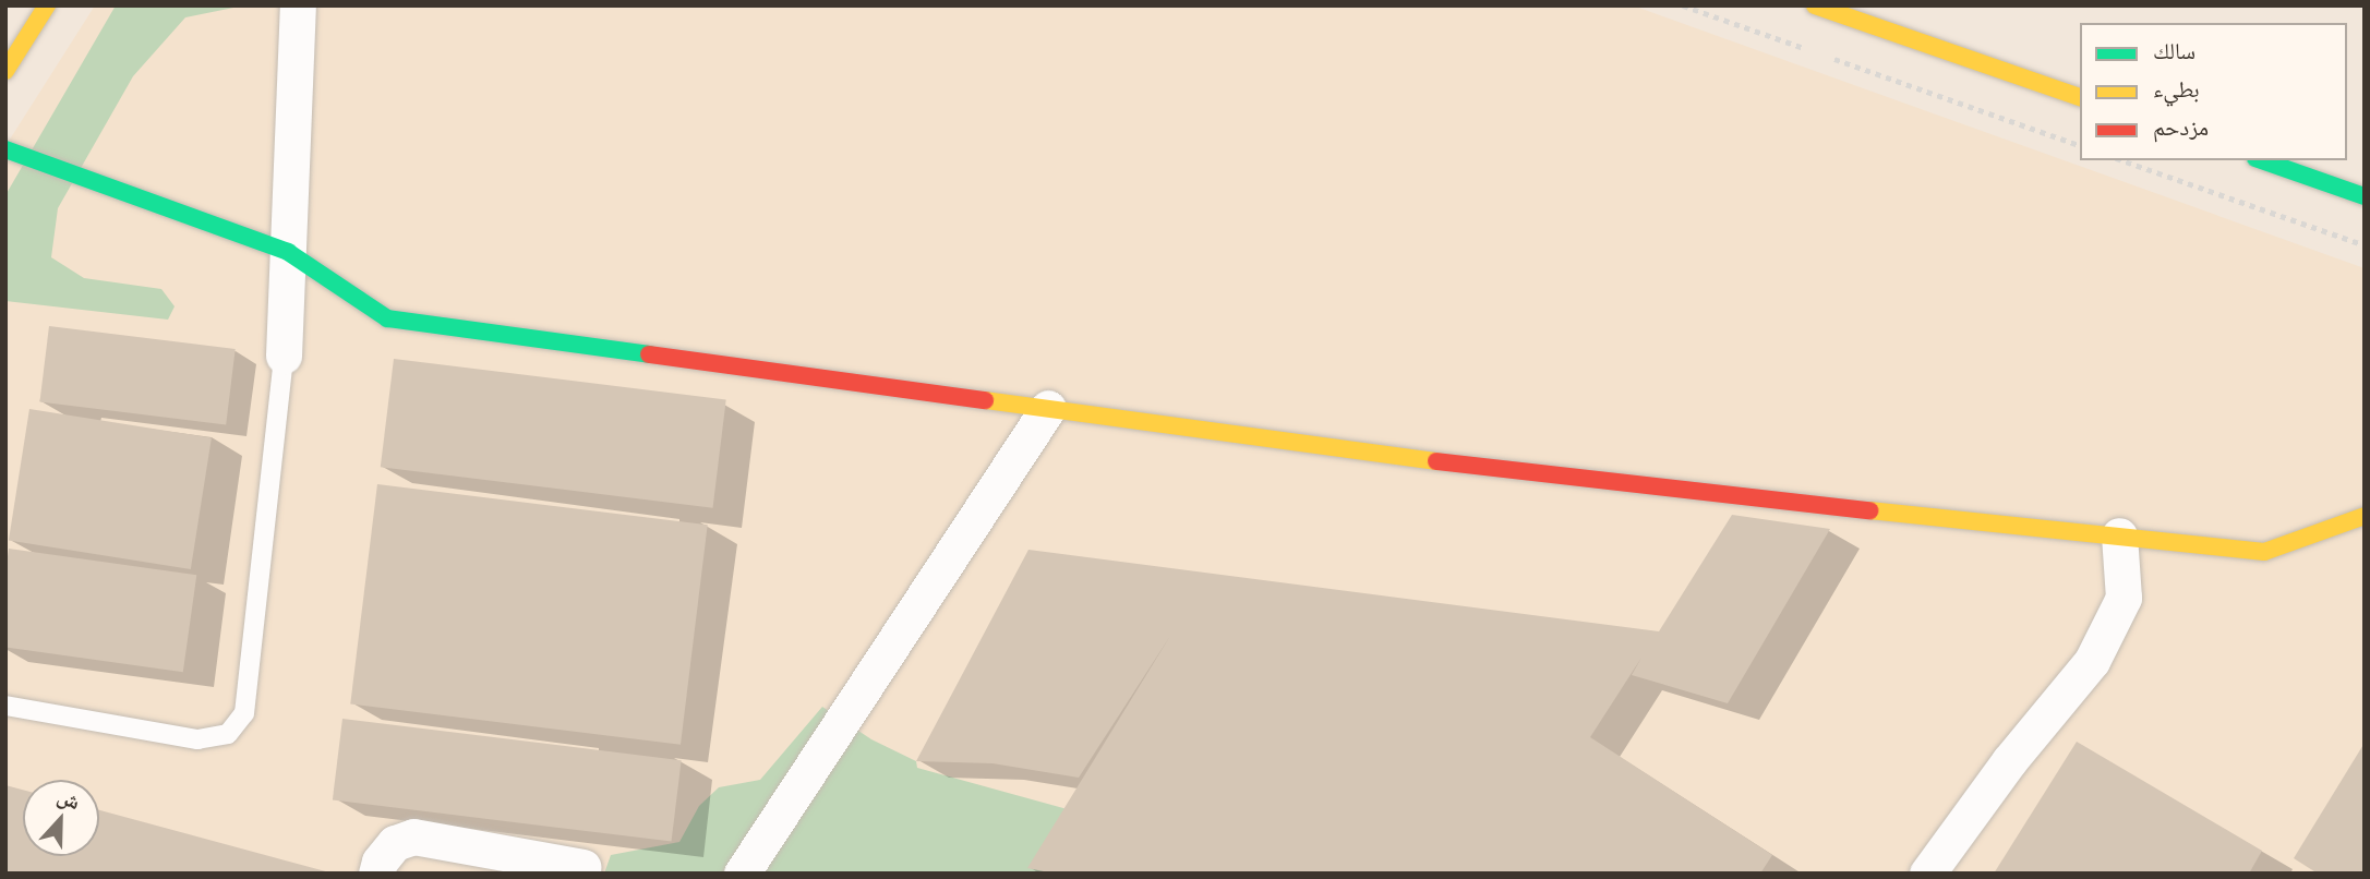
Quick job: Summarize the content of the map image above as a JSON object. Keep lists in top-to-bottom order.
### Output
{
  "legend": ["سالك", "بطيء", "مزدحم"],
  "north": "top"
}
